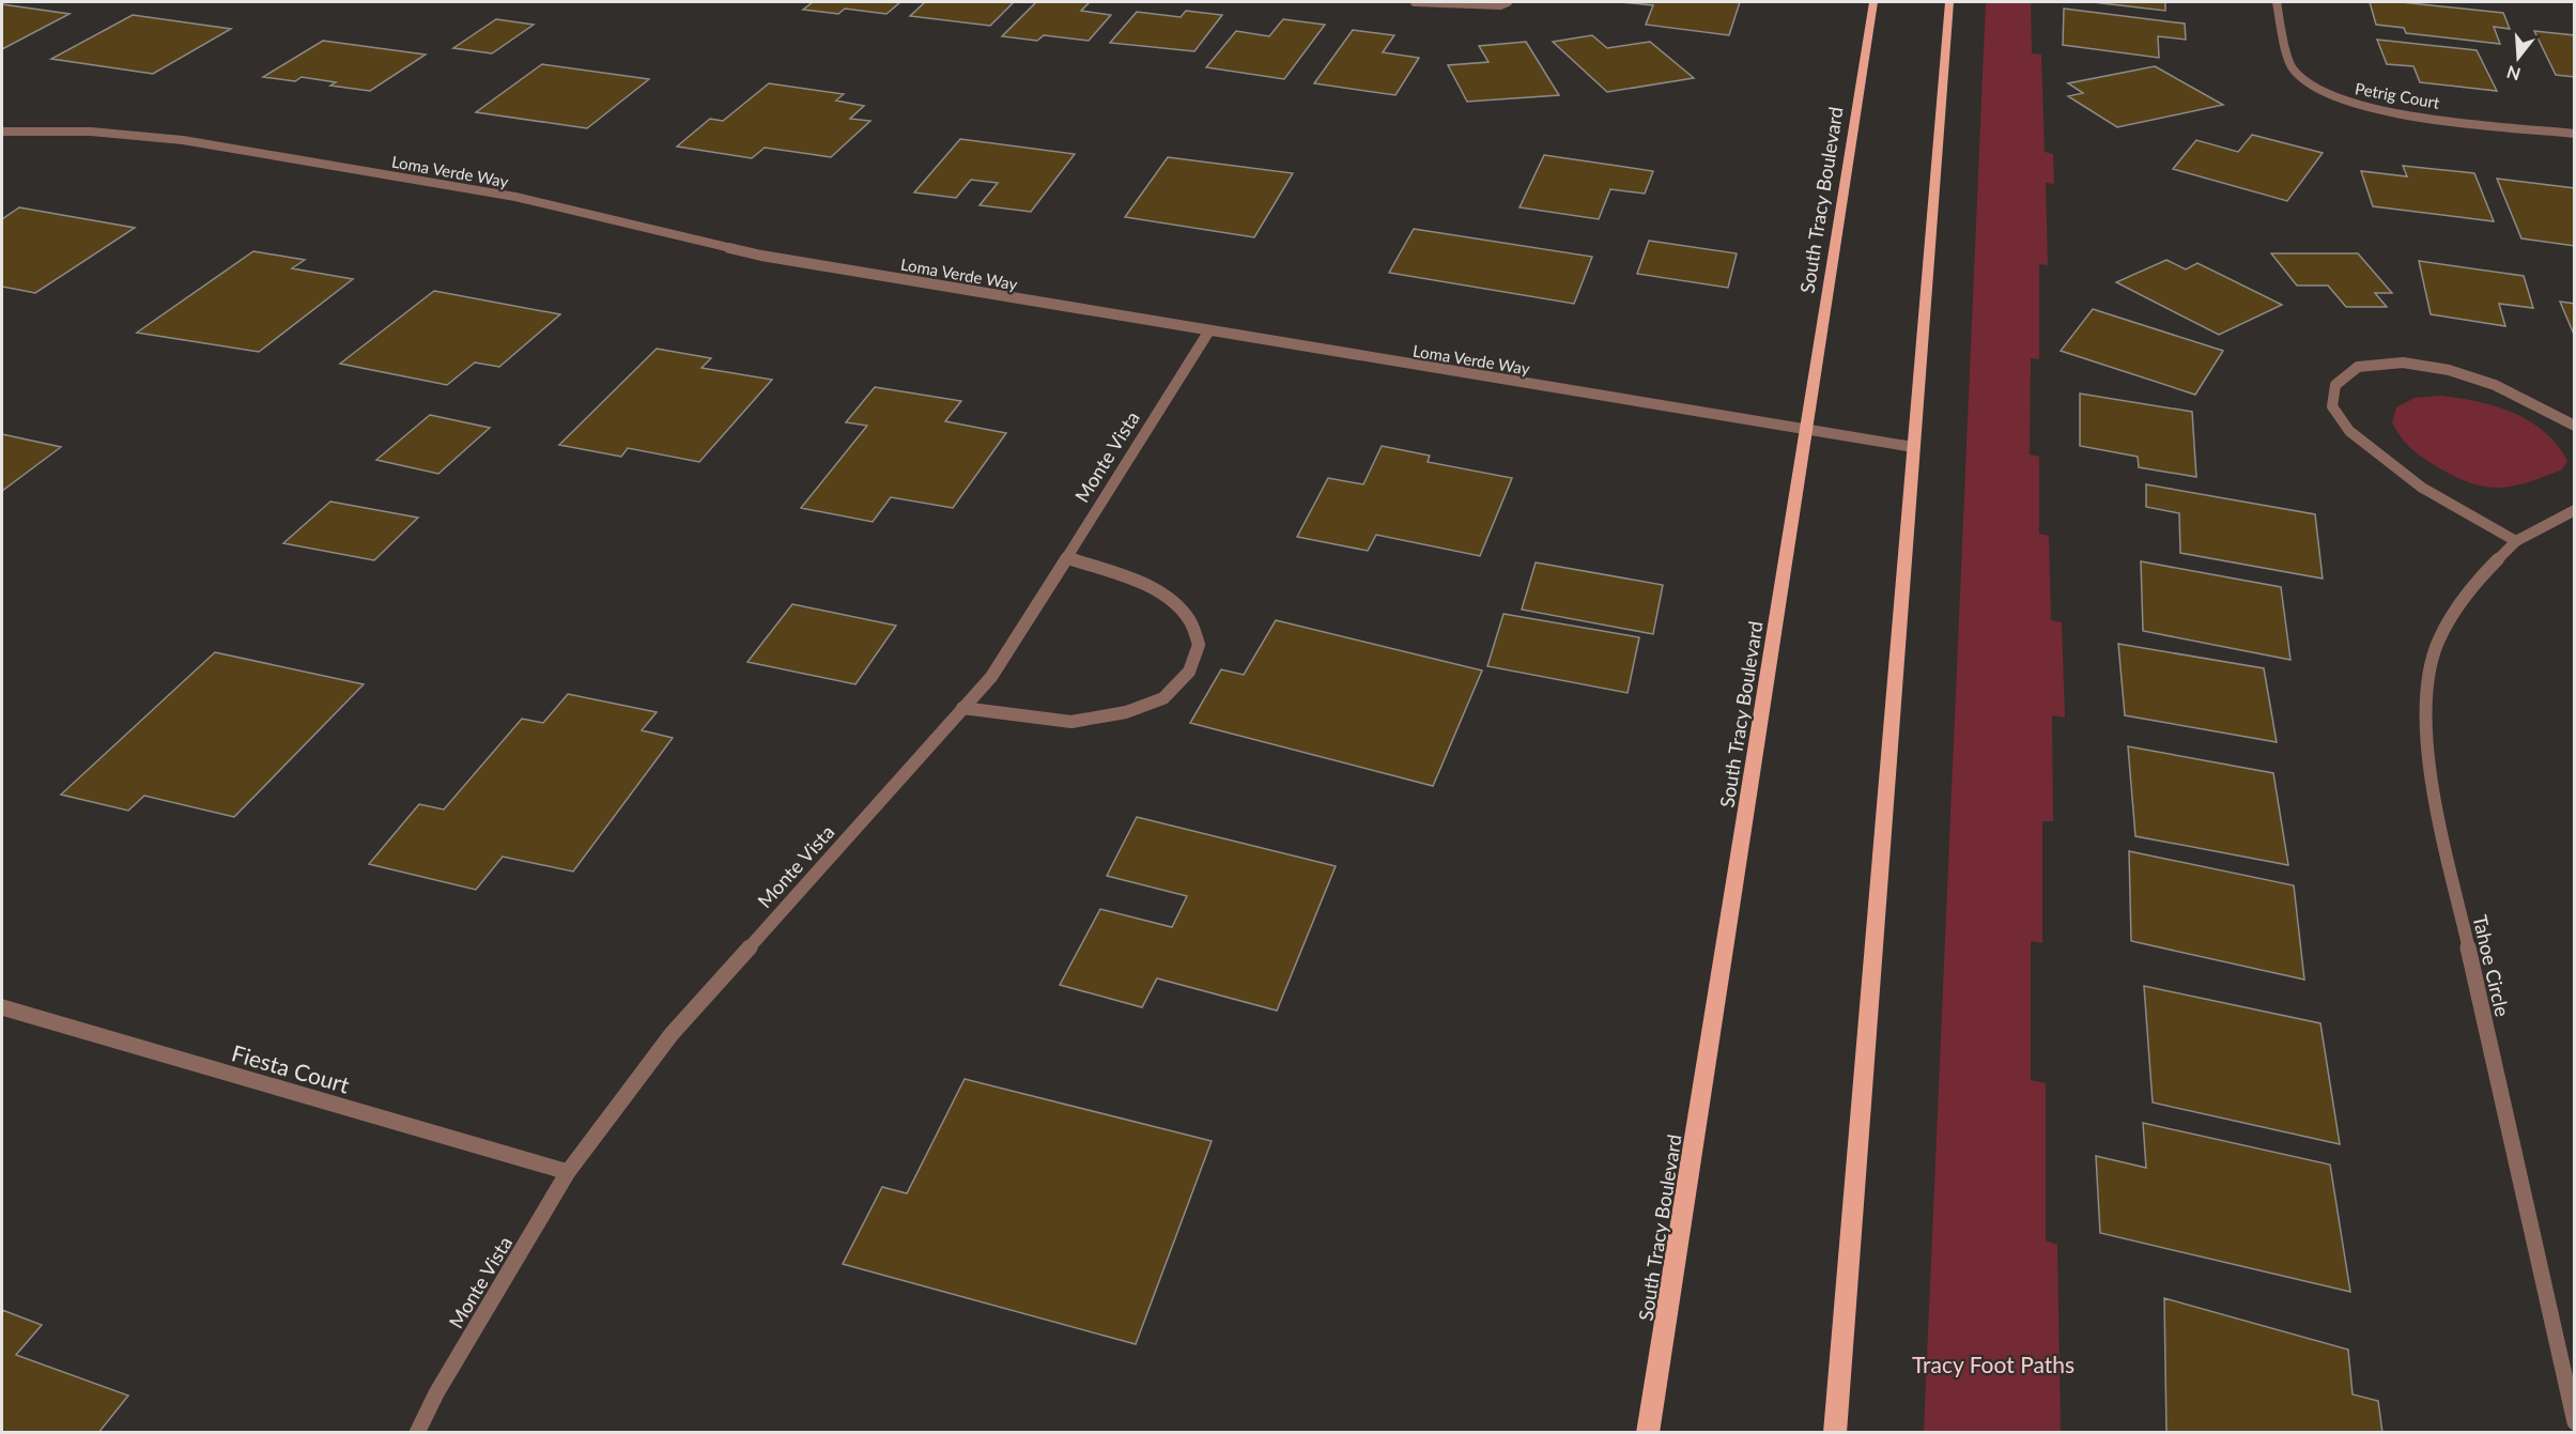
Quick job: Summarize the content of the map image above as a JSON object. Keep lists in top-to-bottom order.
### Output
{
  "streets": {
    "main road": ["South Tracy Boulevard"],
    "street": [
      "Petrig Court",
      "Loma Verde Way",
      "Monte Vista",
      "Tahoe Circle",
      "Fiesta Court"
    ]
  },
  "crossings": [
    ["Loma Verde Way", "South Tracy Boulevard"],
    ["Loma Verde Way", "Monte Vista"],
    ["Monte Vista", "Fiesta Court"]
  ],
  "parks": ["Tracy Foot Paths"],
  "north": "bottom"
}
